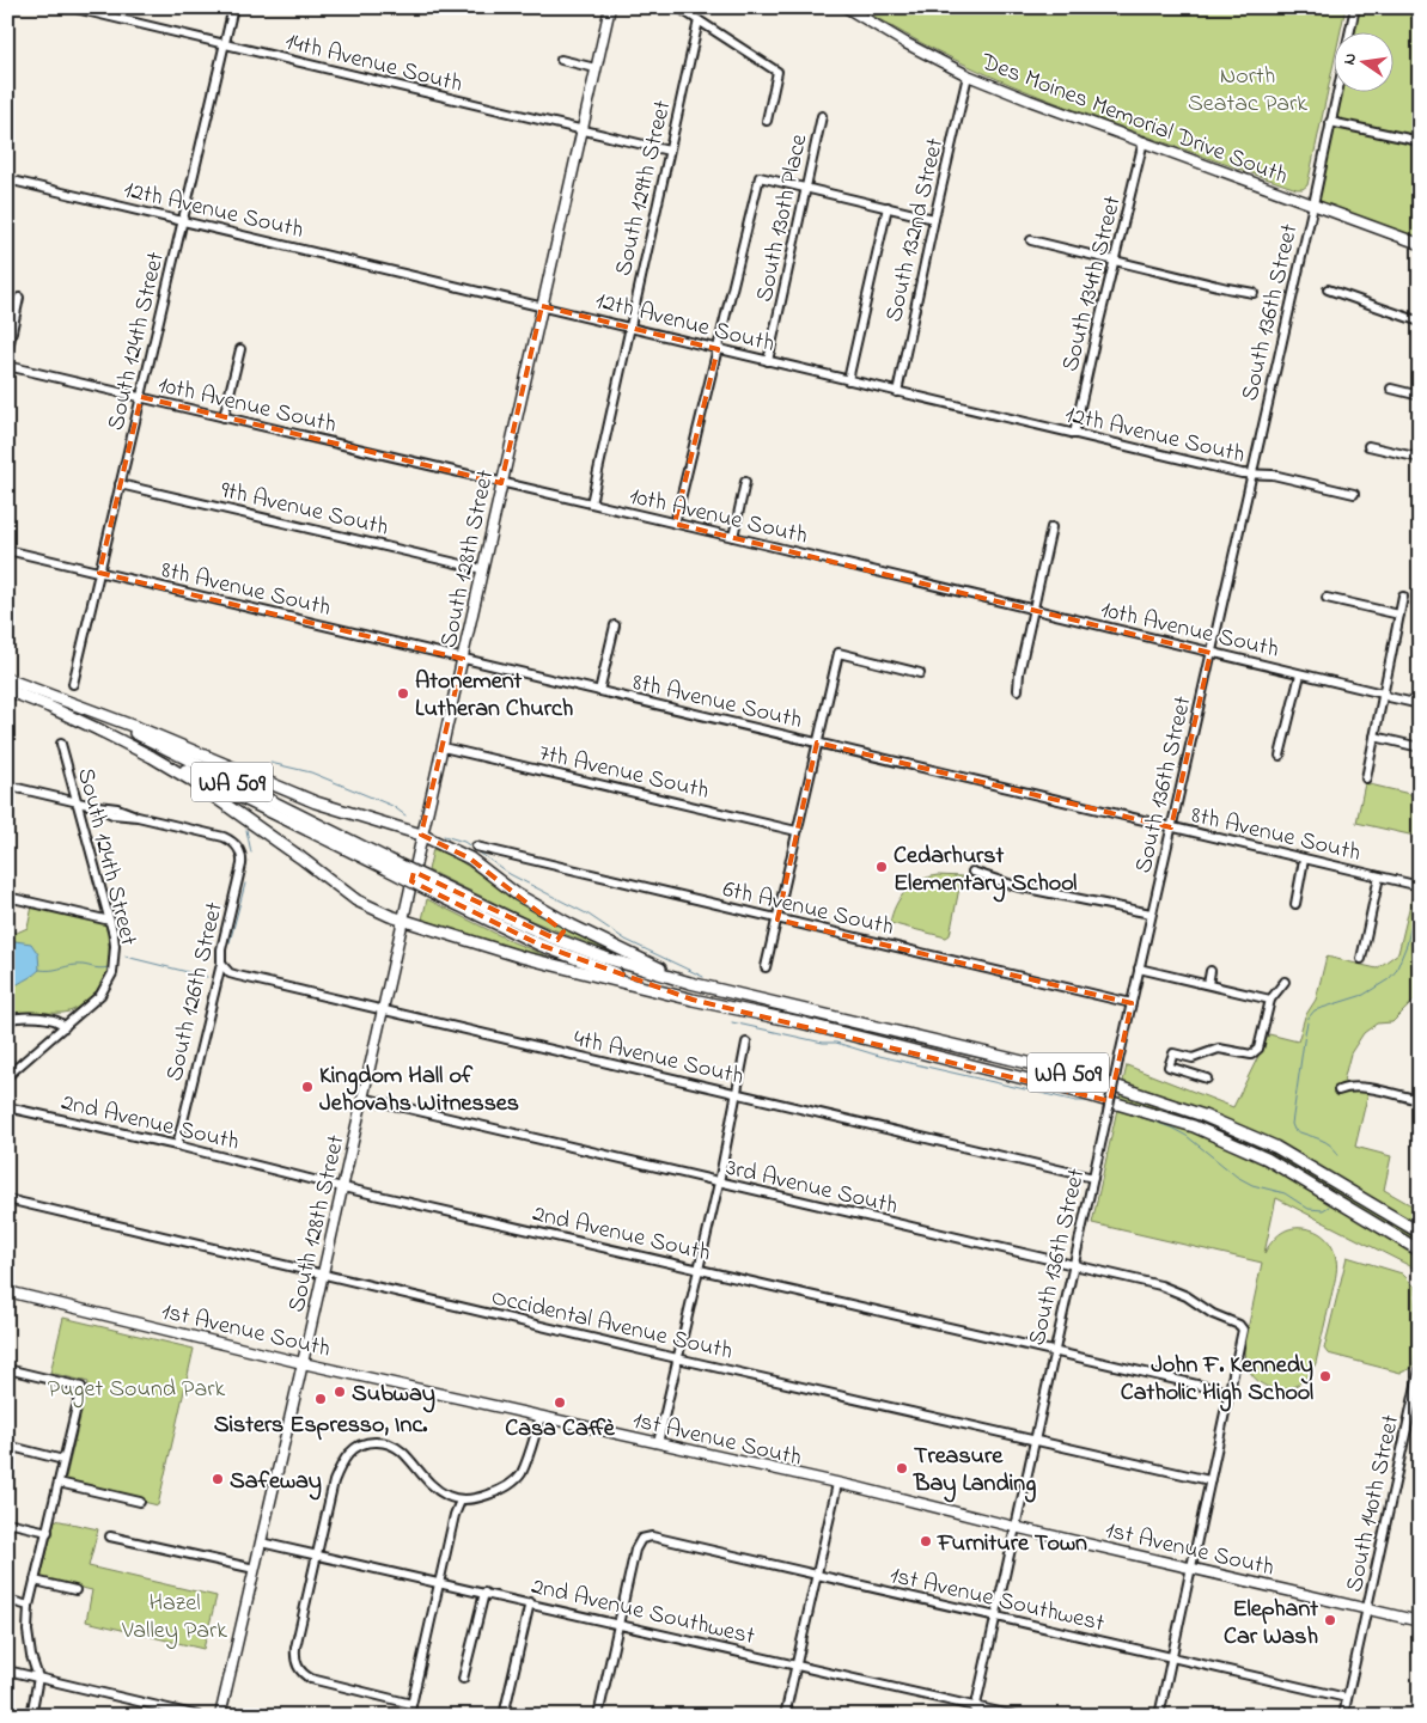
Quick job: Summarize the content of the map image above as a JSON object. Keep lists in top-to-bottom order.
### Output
{
  "streets": {
    "highway": ["WA 509"],
    "main road": ["Des Moines Memorial Drive South", "South 128th Street", "1st Avenue South"],
    "street": [
      "14th Avenue South",
      "South 129th Street",
      "12th Avenue South",
      "South 130th Place",
      "South 132nd Street",
      "South 134th Street",
      "South 136th Street",
      "South 124th Street",
      "10th Avenue South",
      "9th Avenue South",
      "8th Avenue South",
      "7th Avenue South",
      "6th Avenue South",
      "South 126th Street",
      "4th Avenue South",
      "2nd Avenue South",
      "3rd Avenue South",
      "Occidental Avenue South",
      "South 140th Street",
      "1st Avenue Southwest",
      "2nd Avenue Southwest"
    ]
  },
  "crossings": [
    ["14th Avenue South", "South 129th Street"],
    ["14th Avenue South", "South 124th Street"],
    ["14th Avenue South", "South 128th Street"],
    ["Des Moines Memorial Drive South", "South 132nd Street"],
    ["Des Moines Memorial Drive South", "South 134th Street"],
    ["Des Moines Memorial Drive South", "South 136th Street"],
    ["South 129th Street", "12th Avenue South"],
    ["South 129th Street", "10th Avenue South"],
    ["12th Avenue South", "South 130th Place"],
    ["12th Avenue South", "South 132nd Street"],
    ["12th Avenue South", "South 134th Street"],
    ["12th Avenue South", "South 136th Street"],
    ["12th Avenue South", "South 124th Street"],
    ["12th Avenue South", "South 128th Street"],
    ["South 136th Street", "10th Avenue South"],
    ["South 136th Street", "8th Avenue South"],
    ["South 136th Street", "6th Avenue South"],
    ["South 136th Street", "4th Avenue South"],
    ["South 136th Street", "2nd Avenue South"],
    ["South 136th Street", "3rd Avenue South"],
    ["South 136th Street", "Occidental Avenue South"],
    ["South 136th Street", "1st Avenue South"],
    ["South 136th Street", "1st Avenue Southwest"],
    ["South 136th Street", "2nd Avenue Southwest"],
    ["South 124th Street", "10th Avenue South"],
    ["South 124th Street", "9th Avenue South"],
    ["South 124th Street", "8th Avenue South"],
    ["South 124th Street", "South 126th Street"],
    ["10th Avenue South", "South 128th Street"],
    ["9th Avenue South", "South 128th Street"],
    ["South 128th Street", "8th Avenue South"],
    ["South 128th Street", "7th Avenue South"],
    ["South 128th Street", "4th Avenue South"],
    ["South 128th Street", "2nd Avenue South"],
    ["South 128th Street", "3rd Avenue South"],
    ["South 128th Street", "Occidental Avenue South"],
    ["South 128th Street", "1st Avenue South"],
    ["South 128th Street", "2nd Avenue Southwest"],
    ["South 126th Street", "4th Avenue South"],
    ["South 126th Street", "2nd Avenue South"],
    ["2nd Avenue South", "3rd Avenue South"],
    ["1st Avenue South", "South 140th Street"],
    ["South 140th Street", "1st Avenue Southwest"],
    ["1st Avenue Southwest", "2nd Avenue Southwest"]
  ],
  "parks": ["North Seatac Park", "Puget Sound Park", "Hazel Valley Park"],
  "places": [
    "Atonement Lutheran Church",
    "Cedarhurst Elementary School",
    "Kingdom Hall of Jehovahs Witnesses",
    "John F. Kennedy Catholic High School",
    "Subway",
    "Sisters Espresso, Inc.",
    "Casa Caffè",
    "Treasure Bay Landing",
    "Safeway",
    "Furniture Town",
    "Elephant Car Wash"
  ],
  "north": "left"
}
